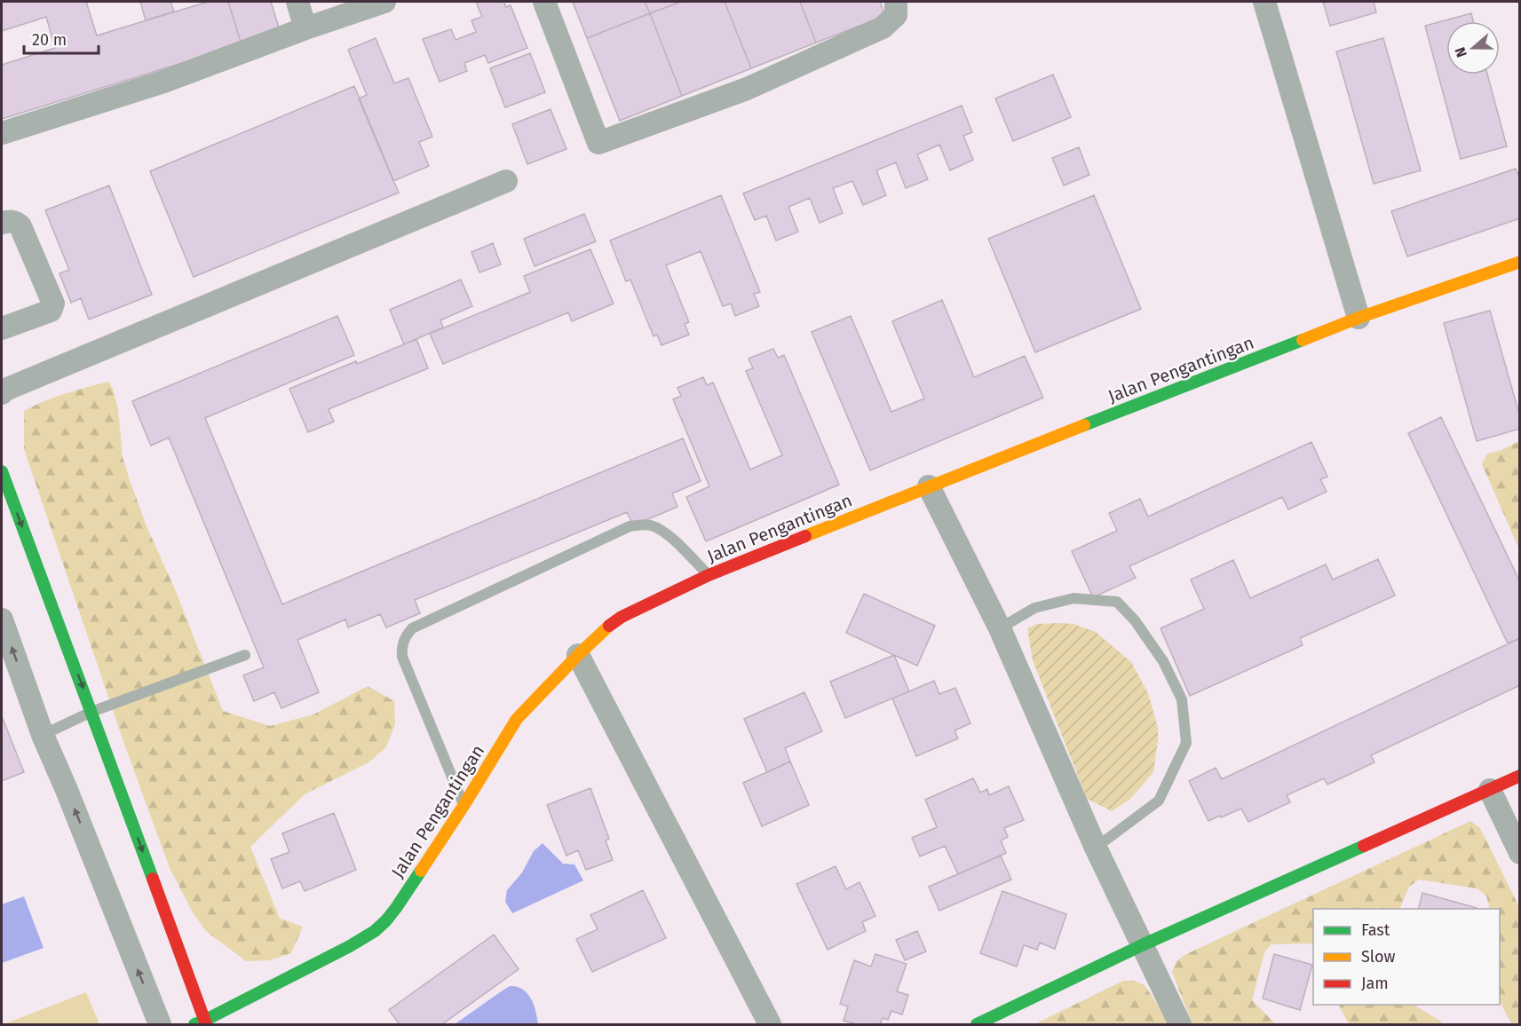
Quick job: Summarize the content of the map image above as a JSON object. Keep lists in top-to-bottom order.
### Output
{
  "streets": {
    "street": ["Jalan Pengantingan"]
  },
  "legend": ["Fast", "Slow", "Jam"],
  "scale_bar": "20 m",
  "north": "left"
}
